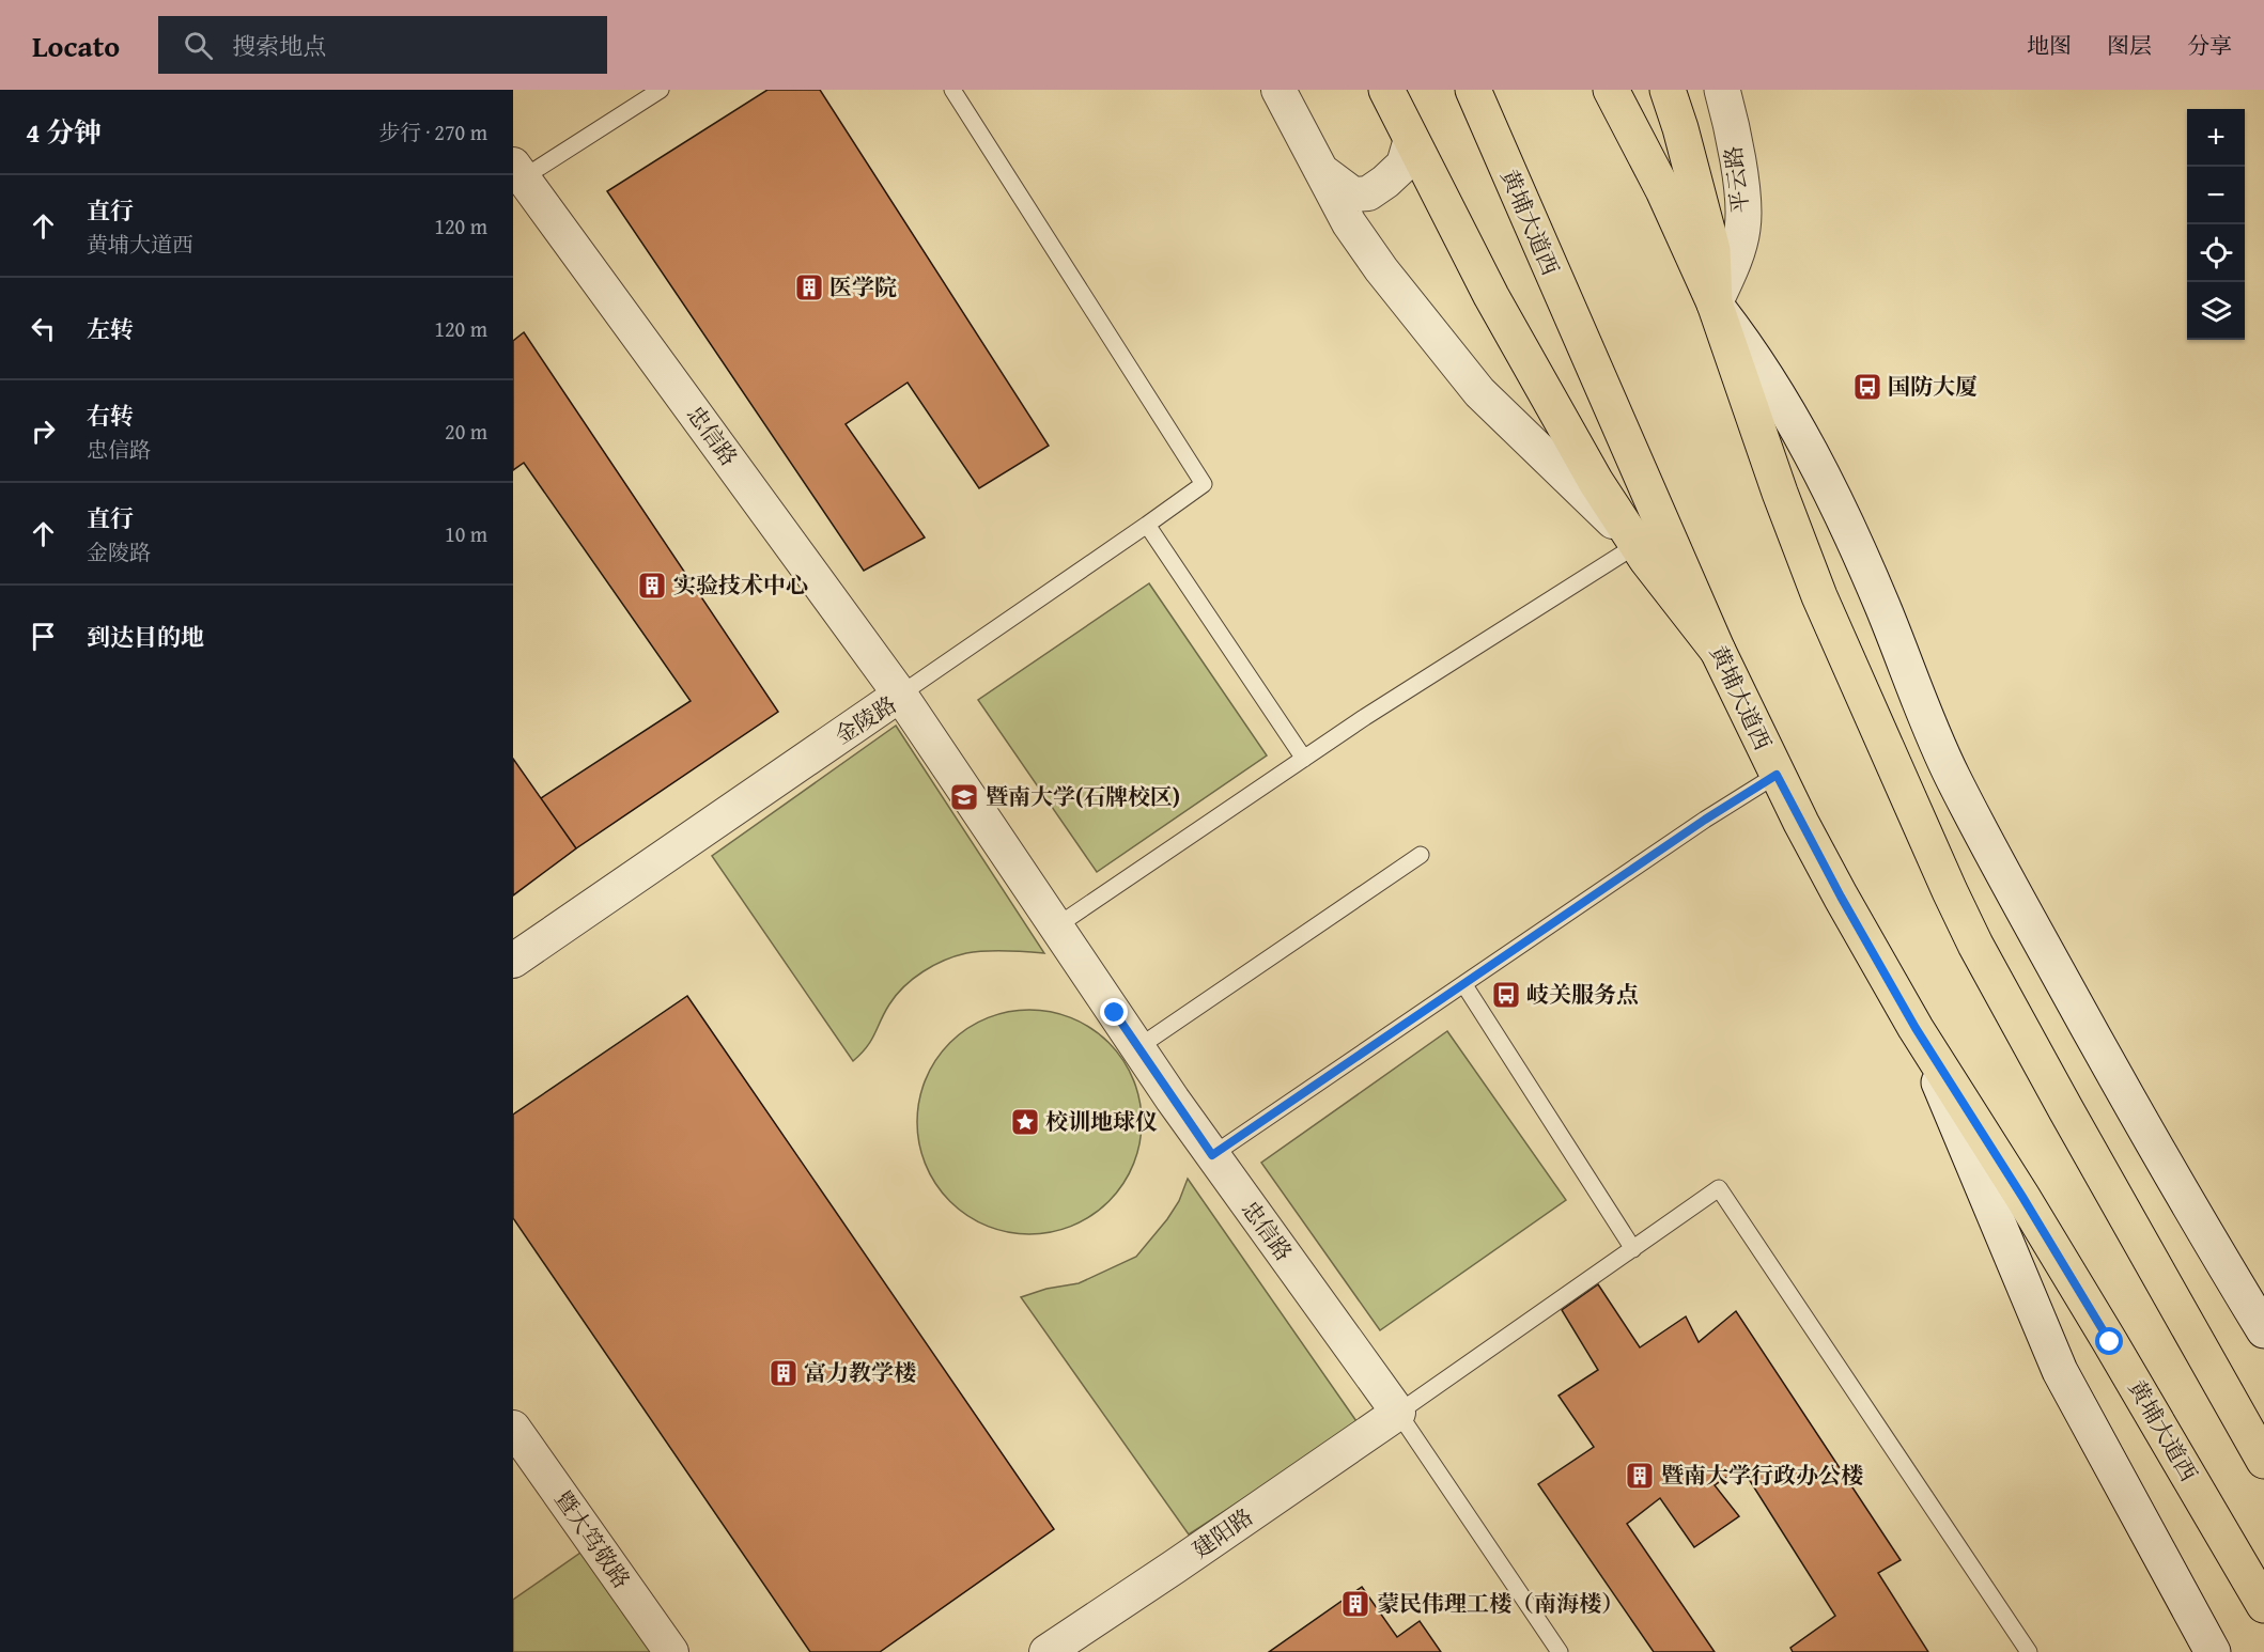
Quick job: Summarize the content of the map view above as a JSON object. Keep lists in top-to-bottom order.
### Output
{
  "streets": {
    "main road": ["平云路", "黄埔大道西"],
    "street": [
      "忠信路",
      "金陵路",
      "建阳路",
      "暨大笃敬路"
    ]
  },
  "crossings": [
    ["忠信路", "金陵路"],
    ["忠信路", "建阳路"]
  ],
  "places": {
    "building": [
      "医学院",
      "实验技术中心",
      "富力教学楼",
      "暨南大学行政办公楼",
      "蒙民伟理工楼（南海楼）"
    ],
    "bus stop": ["国防大厦", "岐关服务点"],
    "school or university": ["暨南大学(石牌校区)"],
    "place": ["校训地球仪"]
  },
  "page": {
    "header": "Locato",
    "search": "搜索地点",
    "nav": ["地图", "图层", "分享"],
    "heading": ["4 分钟", "步行 · 270 m"],
    "map_buttons": ["+", "−"],
    "list": [
      ["直行", "黄埔大道西", "120 m"],
      ["左转", "120 m"],
      ["右转", "忠信路", "20 m"],
      ["直行", "金陵路", "10 m"],
      "到达目的地"
    ]
  }
}
